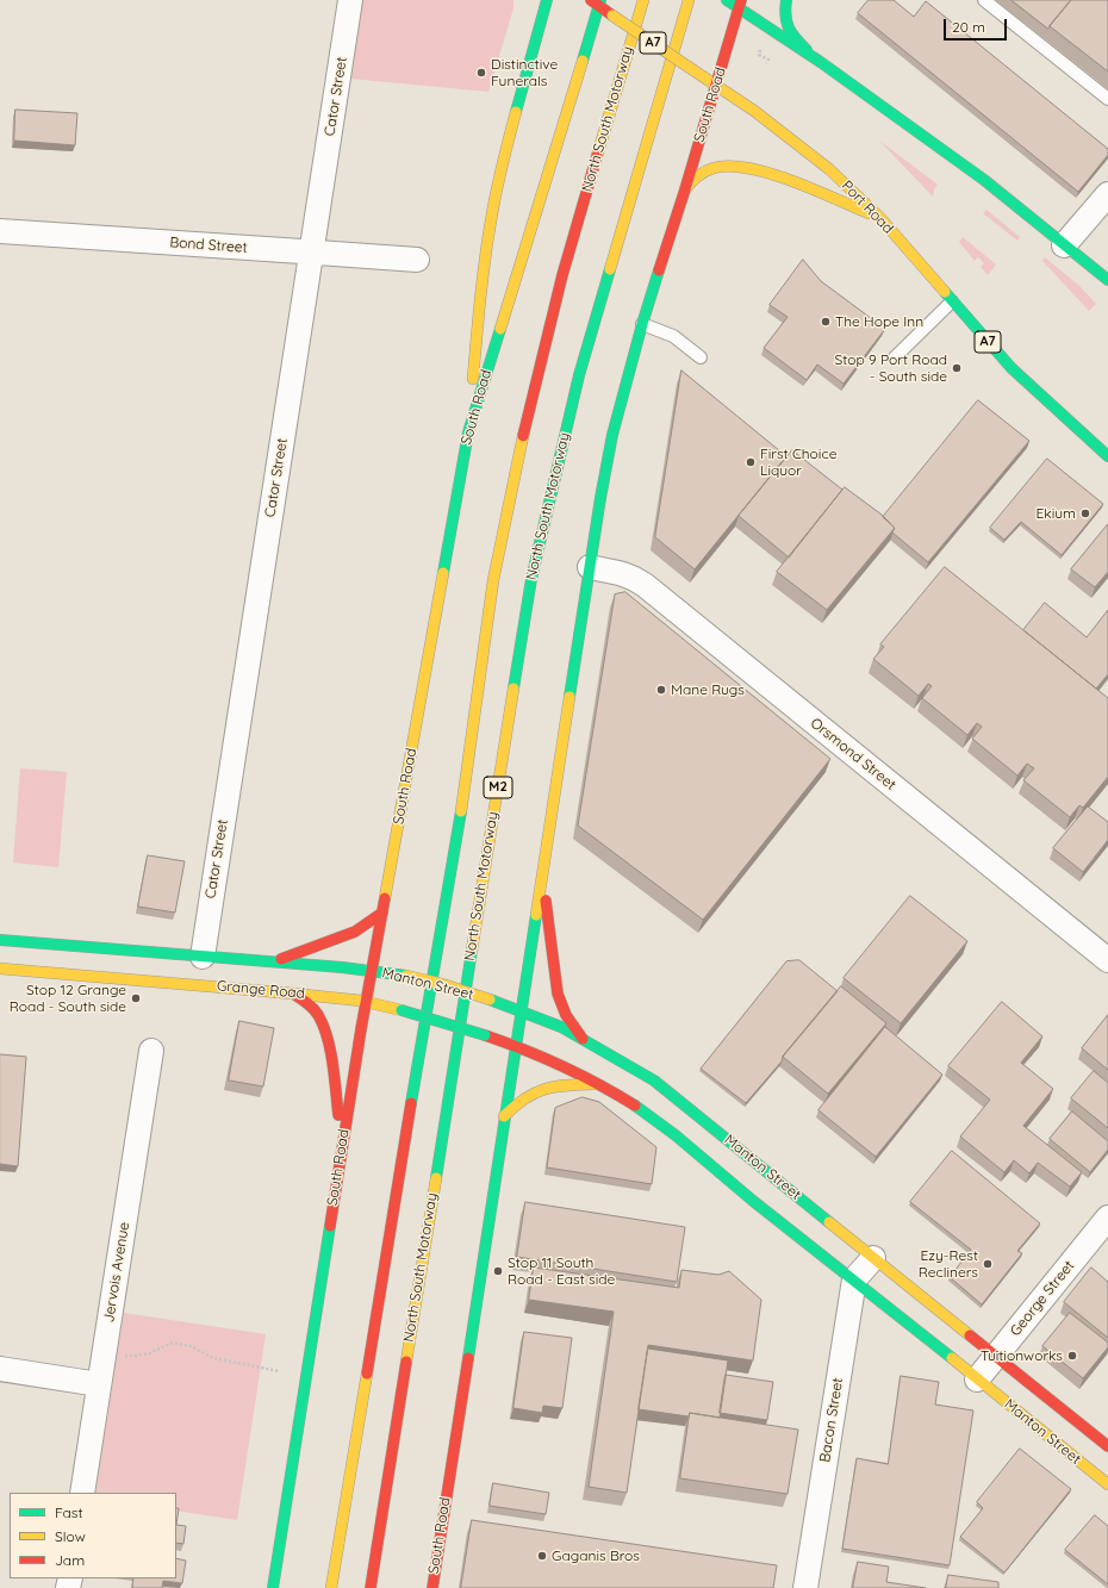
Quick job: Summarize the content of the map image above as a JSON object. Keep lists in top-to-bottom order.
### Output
{
  "streets": {
    "main road": [
      "A7",
      "South Road",
      "North South Motorway",
      "Port Road",
      "M2",
      "Manton Street",
      "Grange Road"
    ],
    "street": [
      "Cator Street",
      "Bond Street",
      "Orsmond Street",
      "Jervois Avenue",
      "George Street",
      "Bacon Street"
    ]
  },
  "crossings": [
    ["Cator Street", "Bond Street"],
    ["Cator Street", "Grange Road"],
    ["South Road", "Port Road"],
    ["South Road", "Orsmond Street"],
    ["South Road", "Manton Street"],
    ["South Road", "Grange Road"],
    ["Manton Street", "Grange Road"],
    ["Manton Street", "George Street"],
    ["Manton Street", "Bacon Street"]
  ],
  "places": [
    "Distinctive Funerals",
    "The Hope Inn",
    "Stop 9 Port Road - South side",
    "First Choice Liquor",
    "Ekium",
    "Mane Rugs",
    "Stop 12 Grange Road - South side",
    "Ezy-Rest Recliners",
    "Stop 11 South Road - East side",
    "Tuitionworks",
    "Gaganis Bros"
  ],
  "legend": ["Fast", "Slow", "Jam"],
  "scale_bar": "20 m"
}
